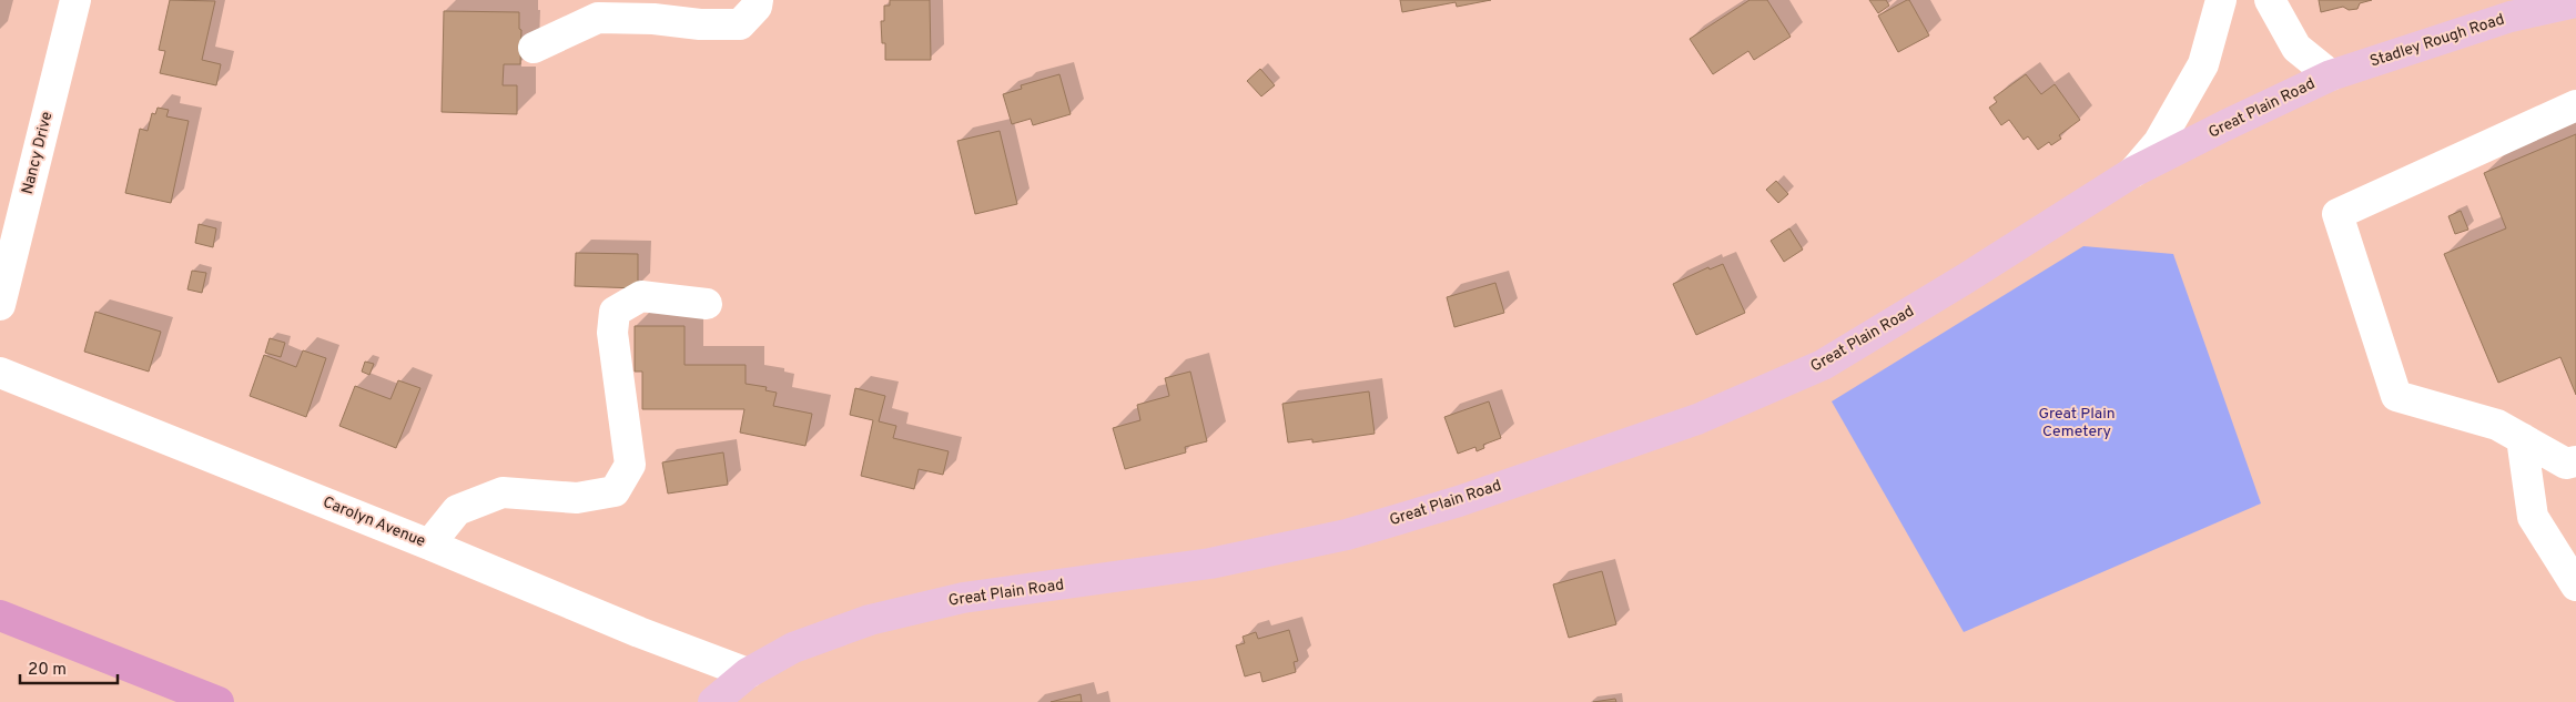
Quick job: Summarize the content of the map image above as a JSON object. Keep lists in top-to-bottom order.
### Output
{
  "streets": {
    "main road": ["Stadley Rough Road", "Great Plain Road"],
    "street": ["Nancy Drive", "Carolyn Avenue"]
  },
  "crossings": [
    ["Stadley Rough Road", "Great Plain Road"],
    ["Great Plain Road", "Carolyn Avenue"]
  ],
  "parks": ["Great Plain Cemetery"],
  "scale_bar": "20 m"
}
